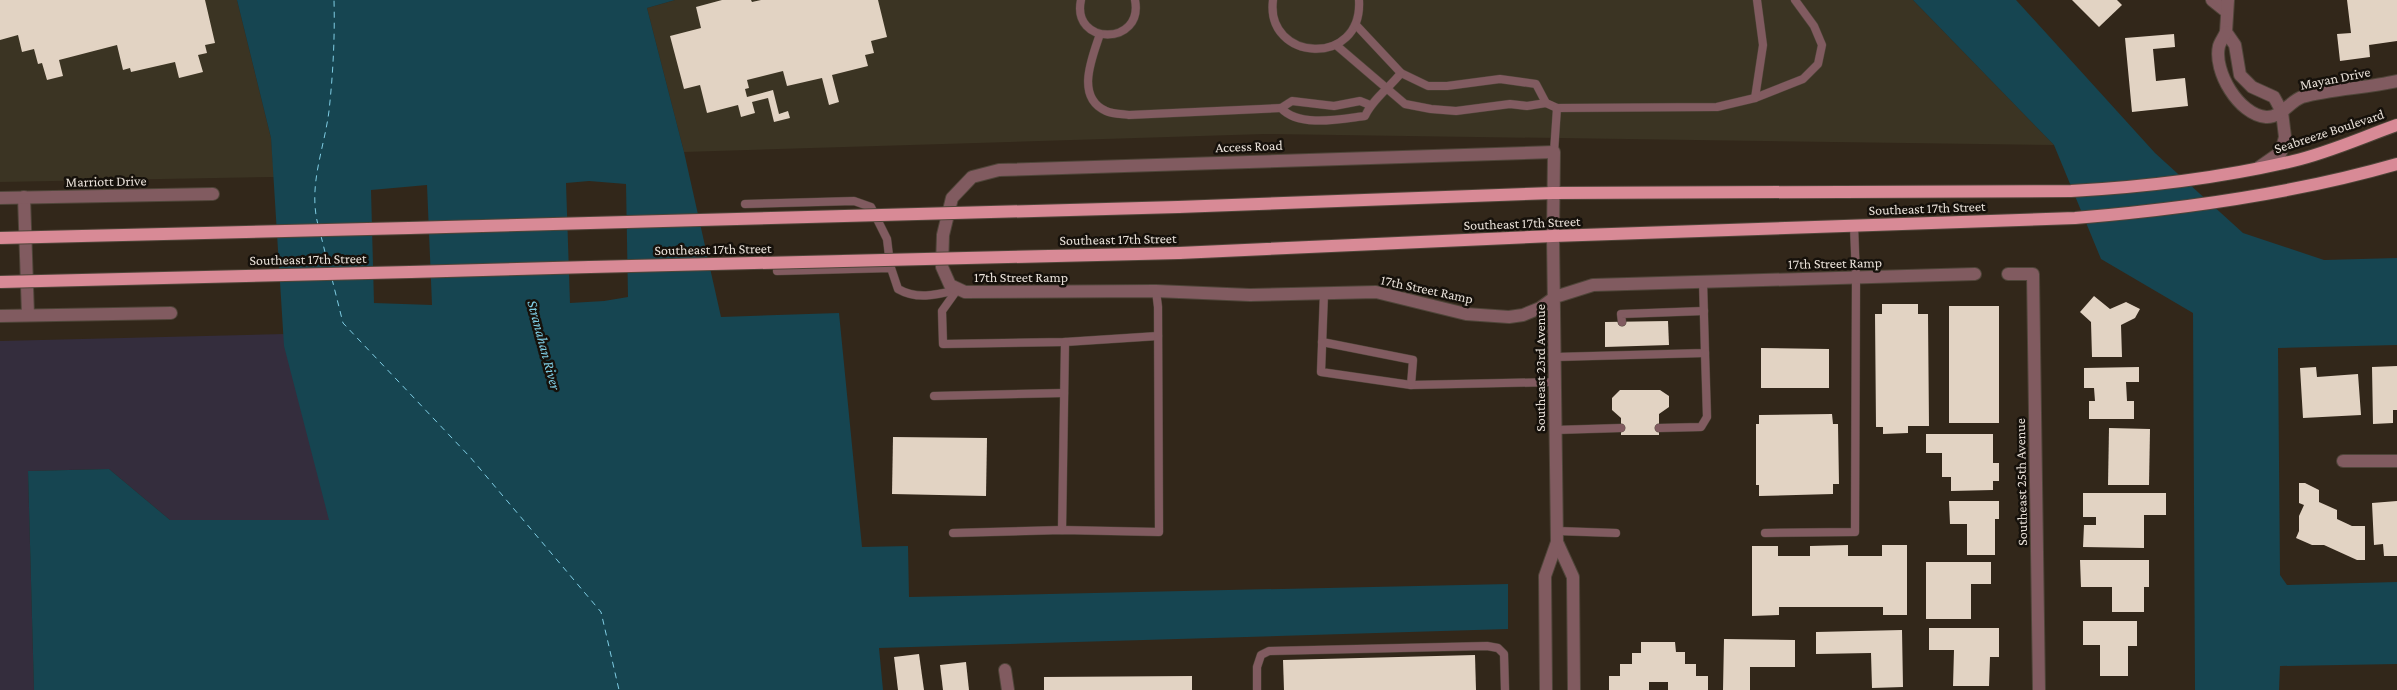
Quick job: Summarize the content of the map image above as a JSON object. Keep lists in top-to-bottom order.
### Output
{
  "streets": {
    "main road": ["Seabreeze Boulevard", "Southeast 17th Street"],
    "street": [
      "Mayan Drive",
      "Access Road",
      "Marriott Drive",
      "17th Street Ramp",
      "Southeast 23rd Avenue",
      "Southeast 25th Avenue"
    ]
  },
  "crossings": [
    ["Seabreeze Boulevard", "Southeast 17th Street"],
    ["Access Road", "17th Street Ramp"],
    ["Southeast 17th Street", "Southeast 23rd Avenue"],
    ["17th Street Ramp", "Southeast 23rd Avenue"]
  ],
  "water": ["Stranahan River"]
}
